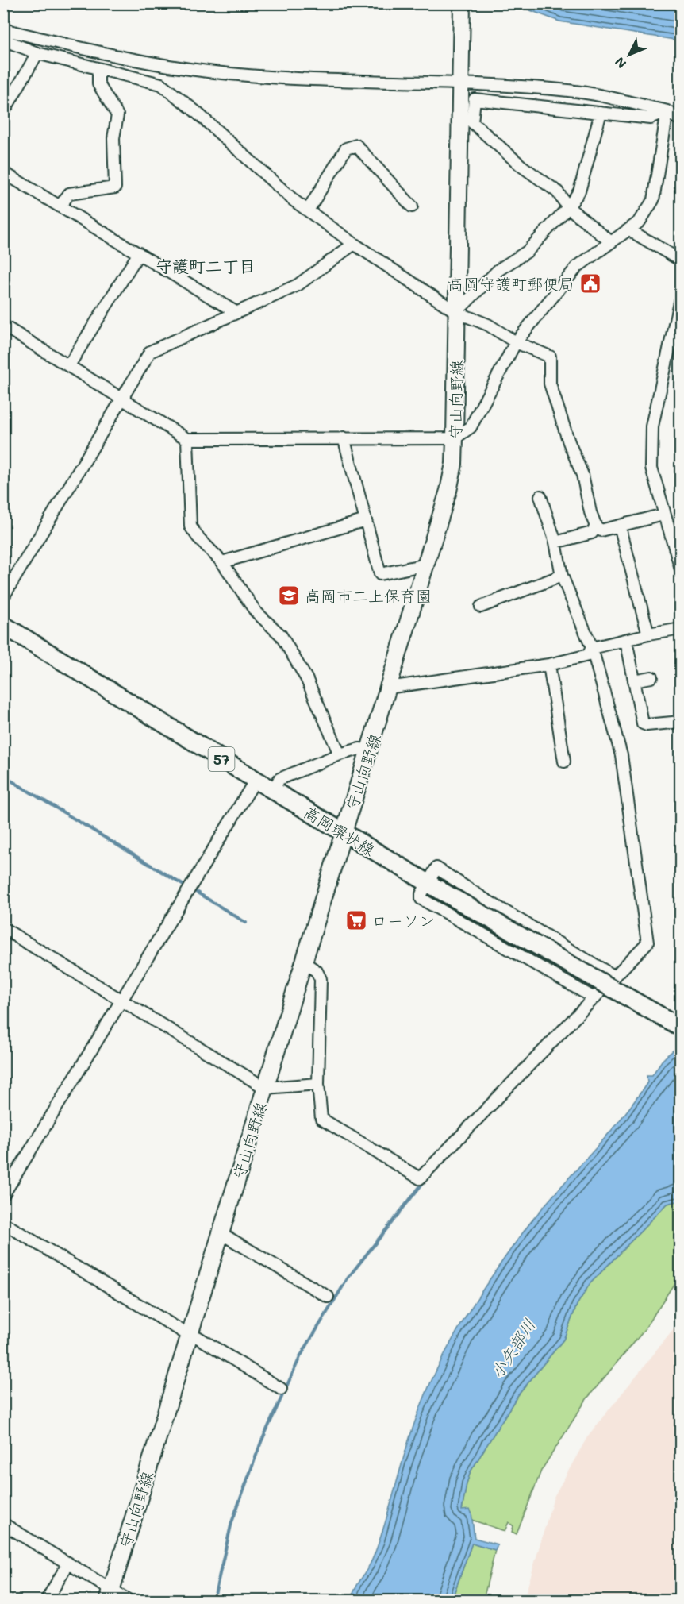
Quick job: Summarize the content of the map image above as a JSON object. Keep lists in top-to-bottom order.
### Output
{
  "streets": {
    "main road": ["守山向野線", "57", "高岡環状線"]
  },
  "crossings": [
    ["守山向野線", "高岡環状線"]
  ],
  "districts": ["守護町二丁目"],
  "water": ["小矢部川"],
  "places": {
    "public building": ["高岡守護町郵便局"],
    "school or university": ["高岡市二上保育園"],
    "supermarket": ["ローソン"]
  },
  "north": "bottom left"
}
